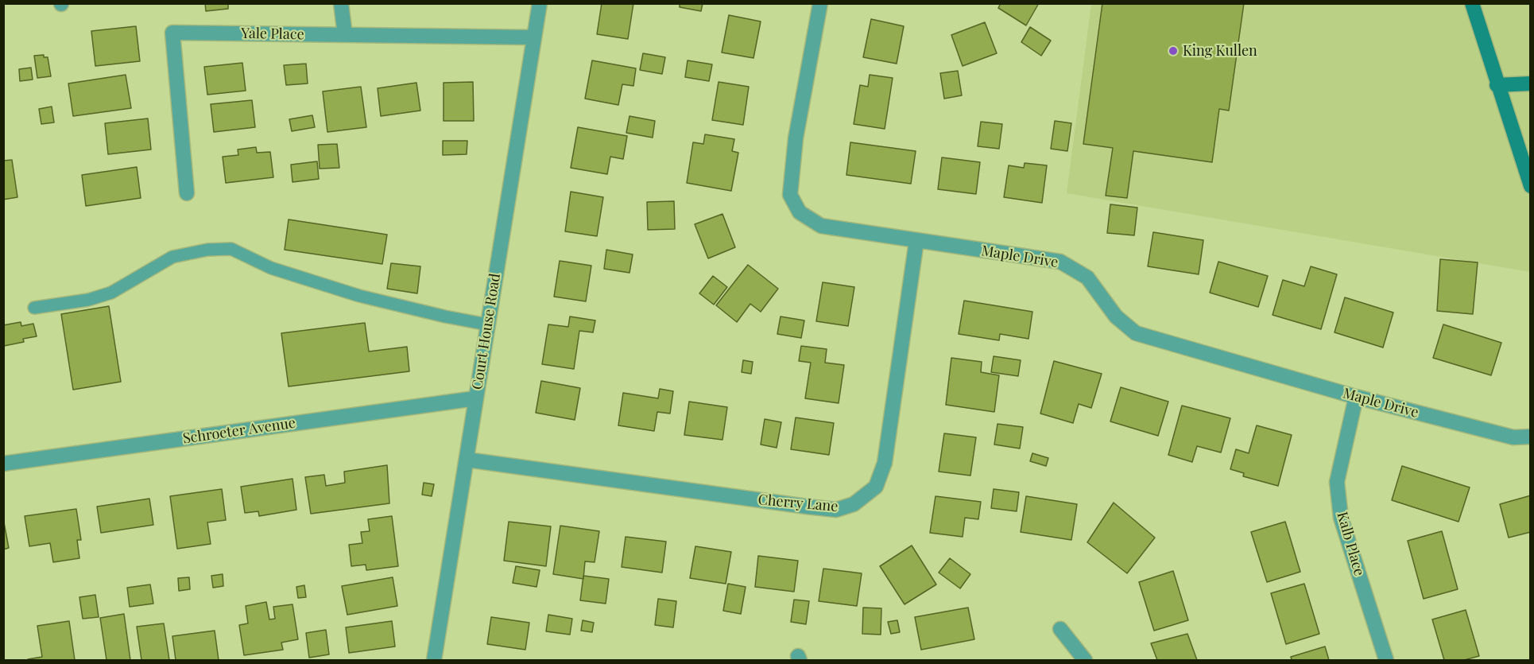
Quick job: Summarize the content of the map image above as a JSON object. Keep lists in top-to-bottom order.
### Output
{
  "streets": {
    "street": [
      "Yale Place",
      "Maple Drive",
      "Court House Road",
      "Schroeter Avenue",
      "Cherry Lane",
      "Kalb Place"
    ]
  },
  "crossings": [
    ["Yale Place", "Court House Road"],
    ["Maple Drive", "Cherry Lane"],
    ["Maple Drive", "Kalb Place"],
    ["Court House Road", "Schroeter Avenue"],
    ["Court House Road", "Cherry Lane"]
  ],
  "places": ["King Kullen"]
}
